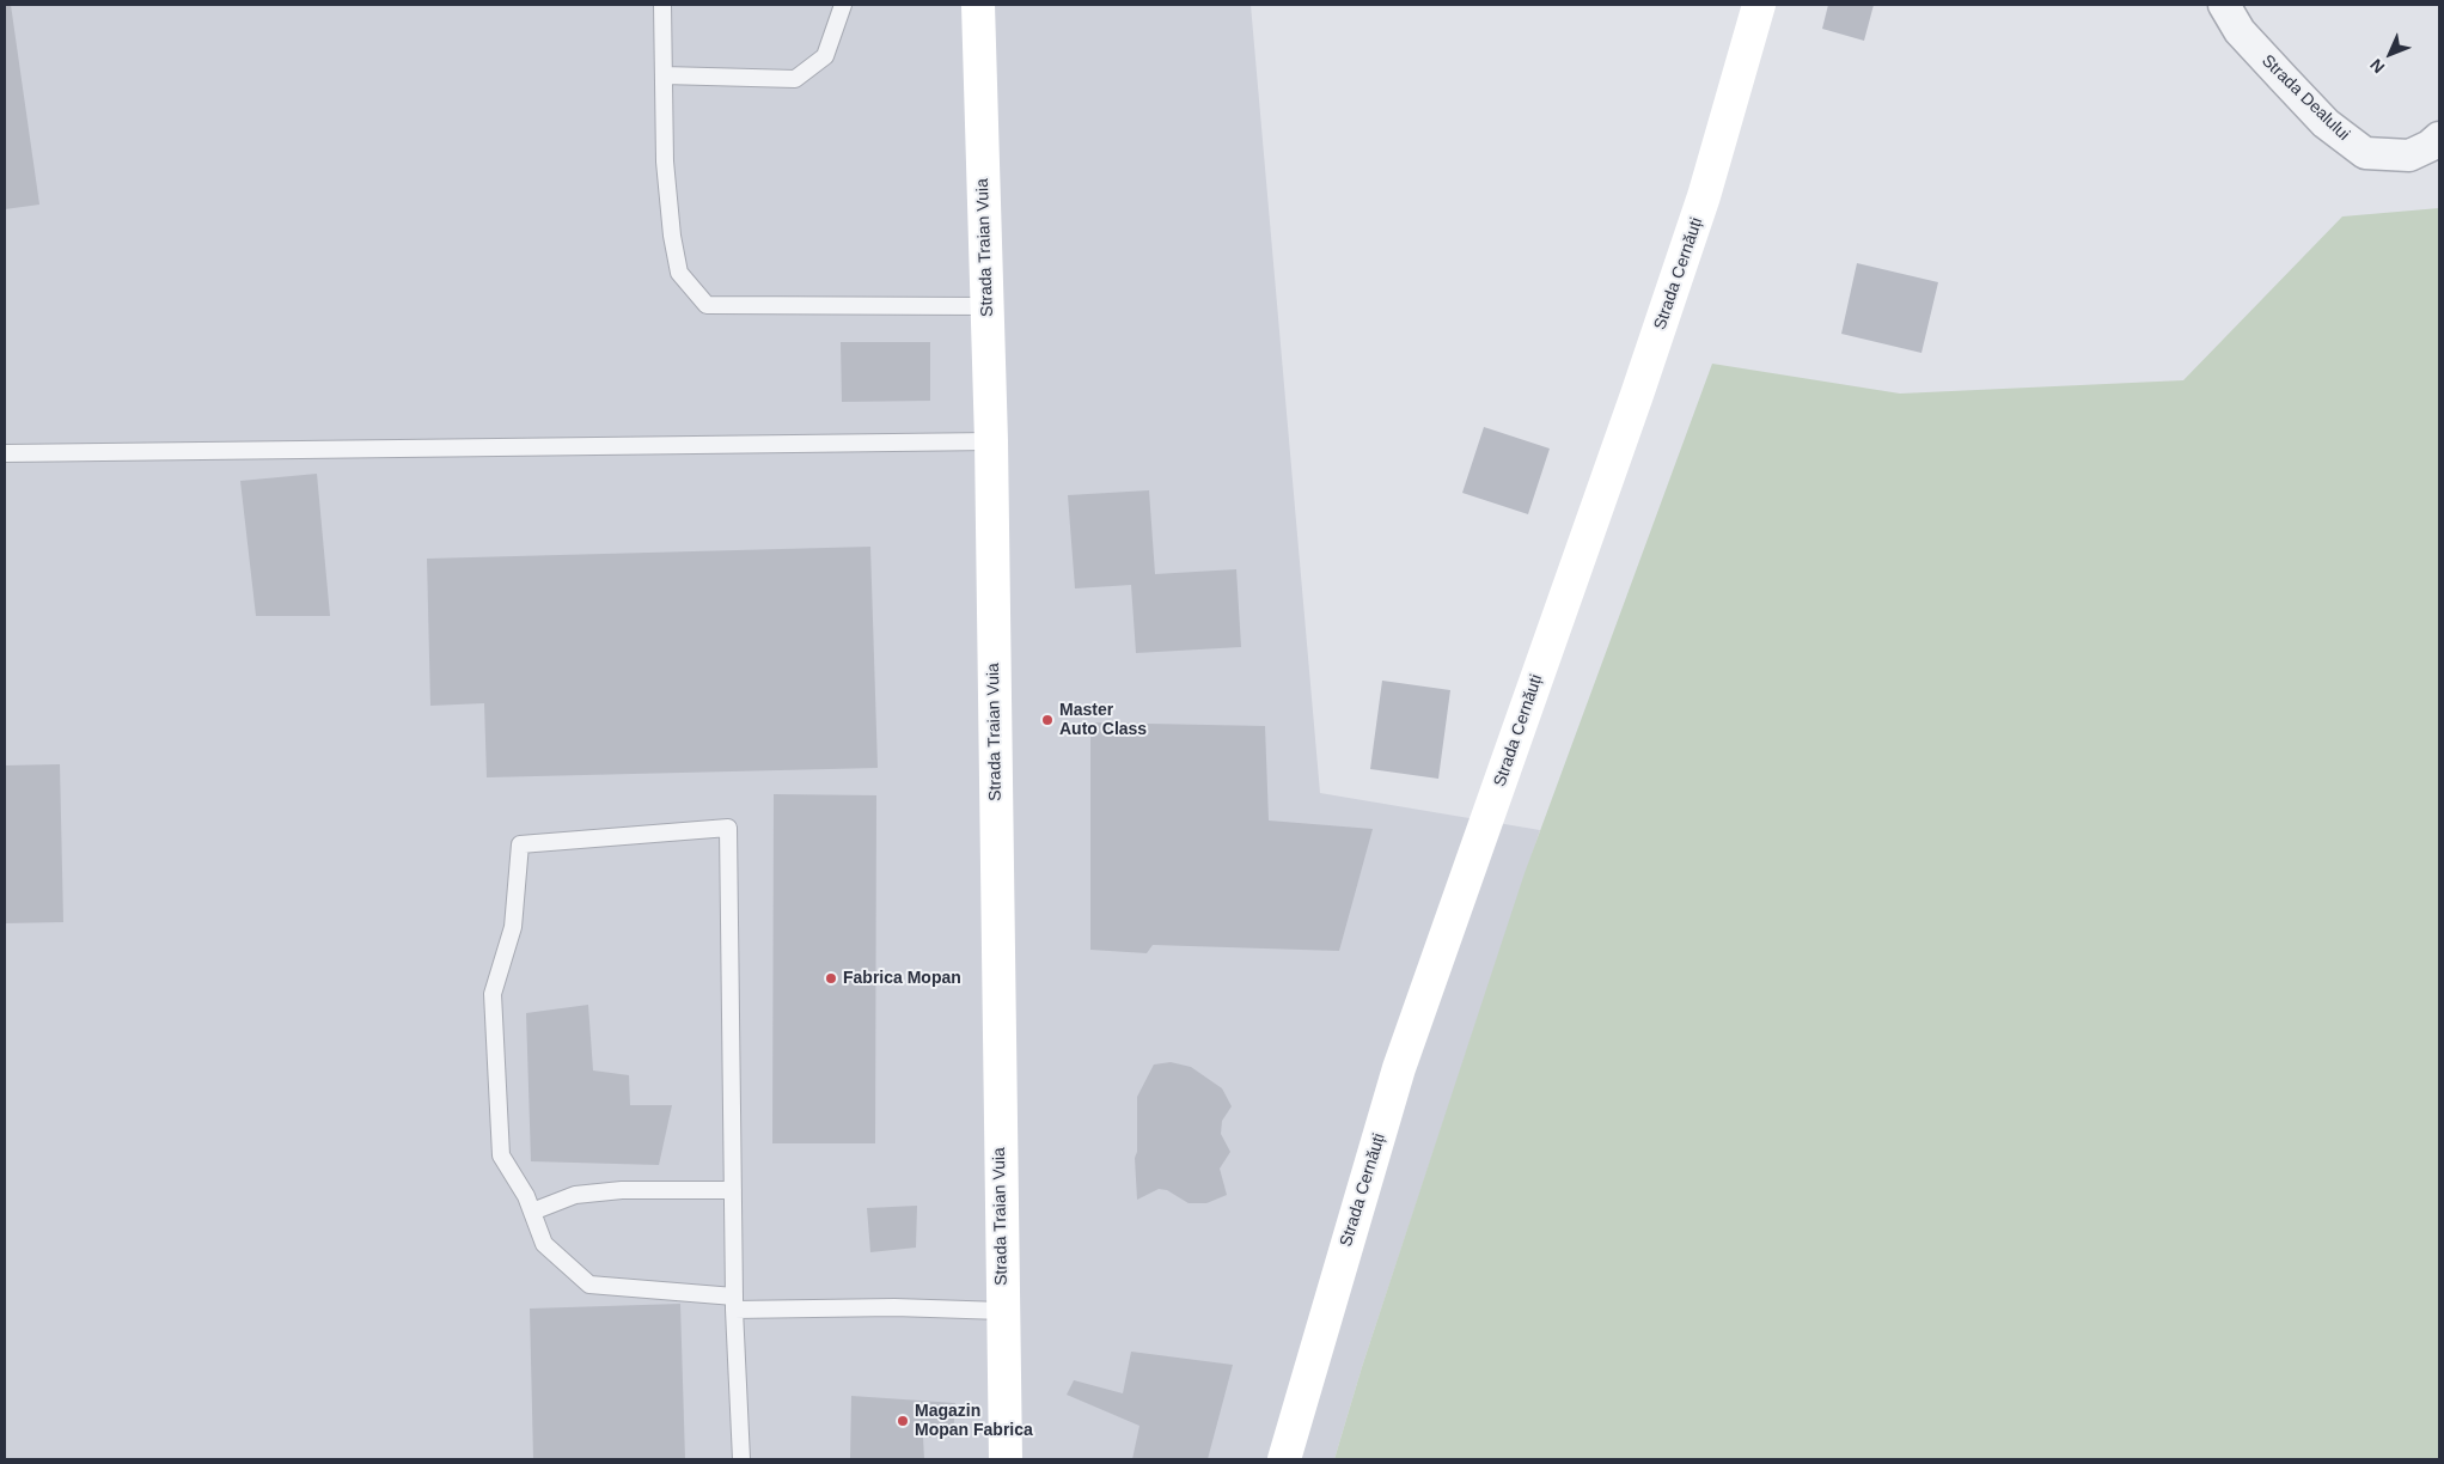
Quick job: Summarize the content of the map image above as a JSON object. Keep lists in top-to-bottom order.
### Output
{
  "streets": {
    "street": ["Strada Dealului", "Strada Traian Vuia", "Strada Cernăuți"]
  },
  "places": ["Master Auto Class", "Fabrica Mopan", "Magazin Mopan Fabrica"],
  "north": "bottom left"
}
